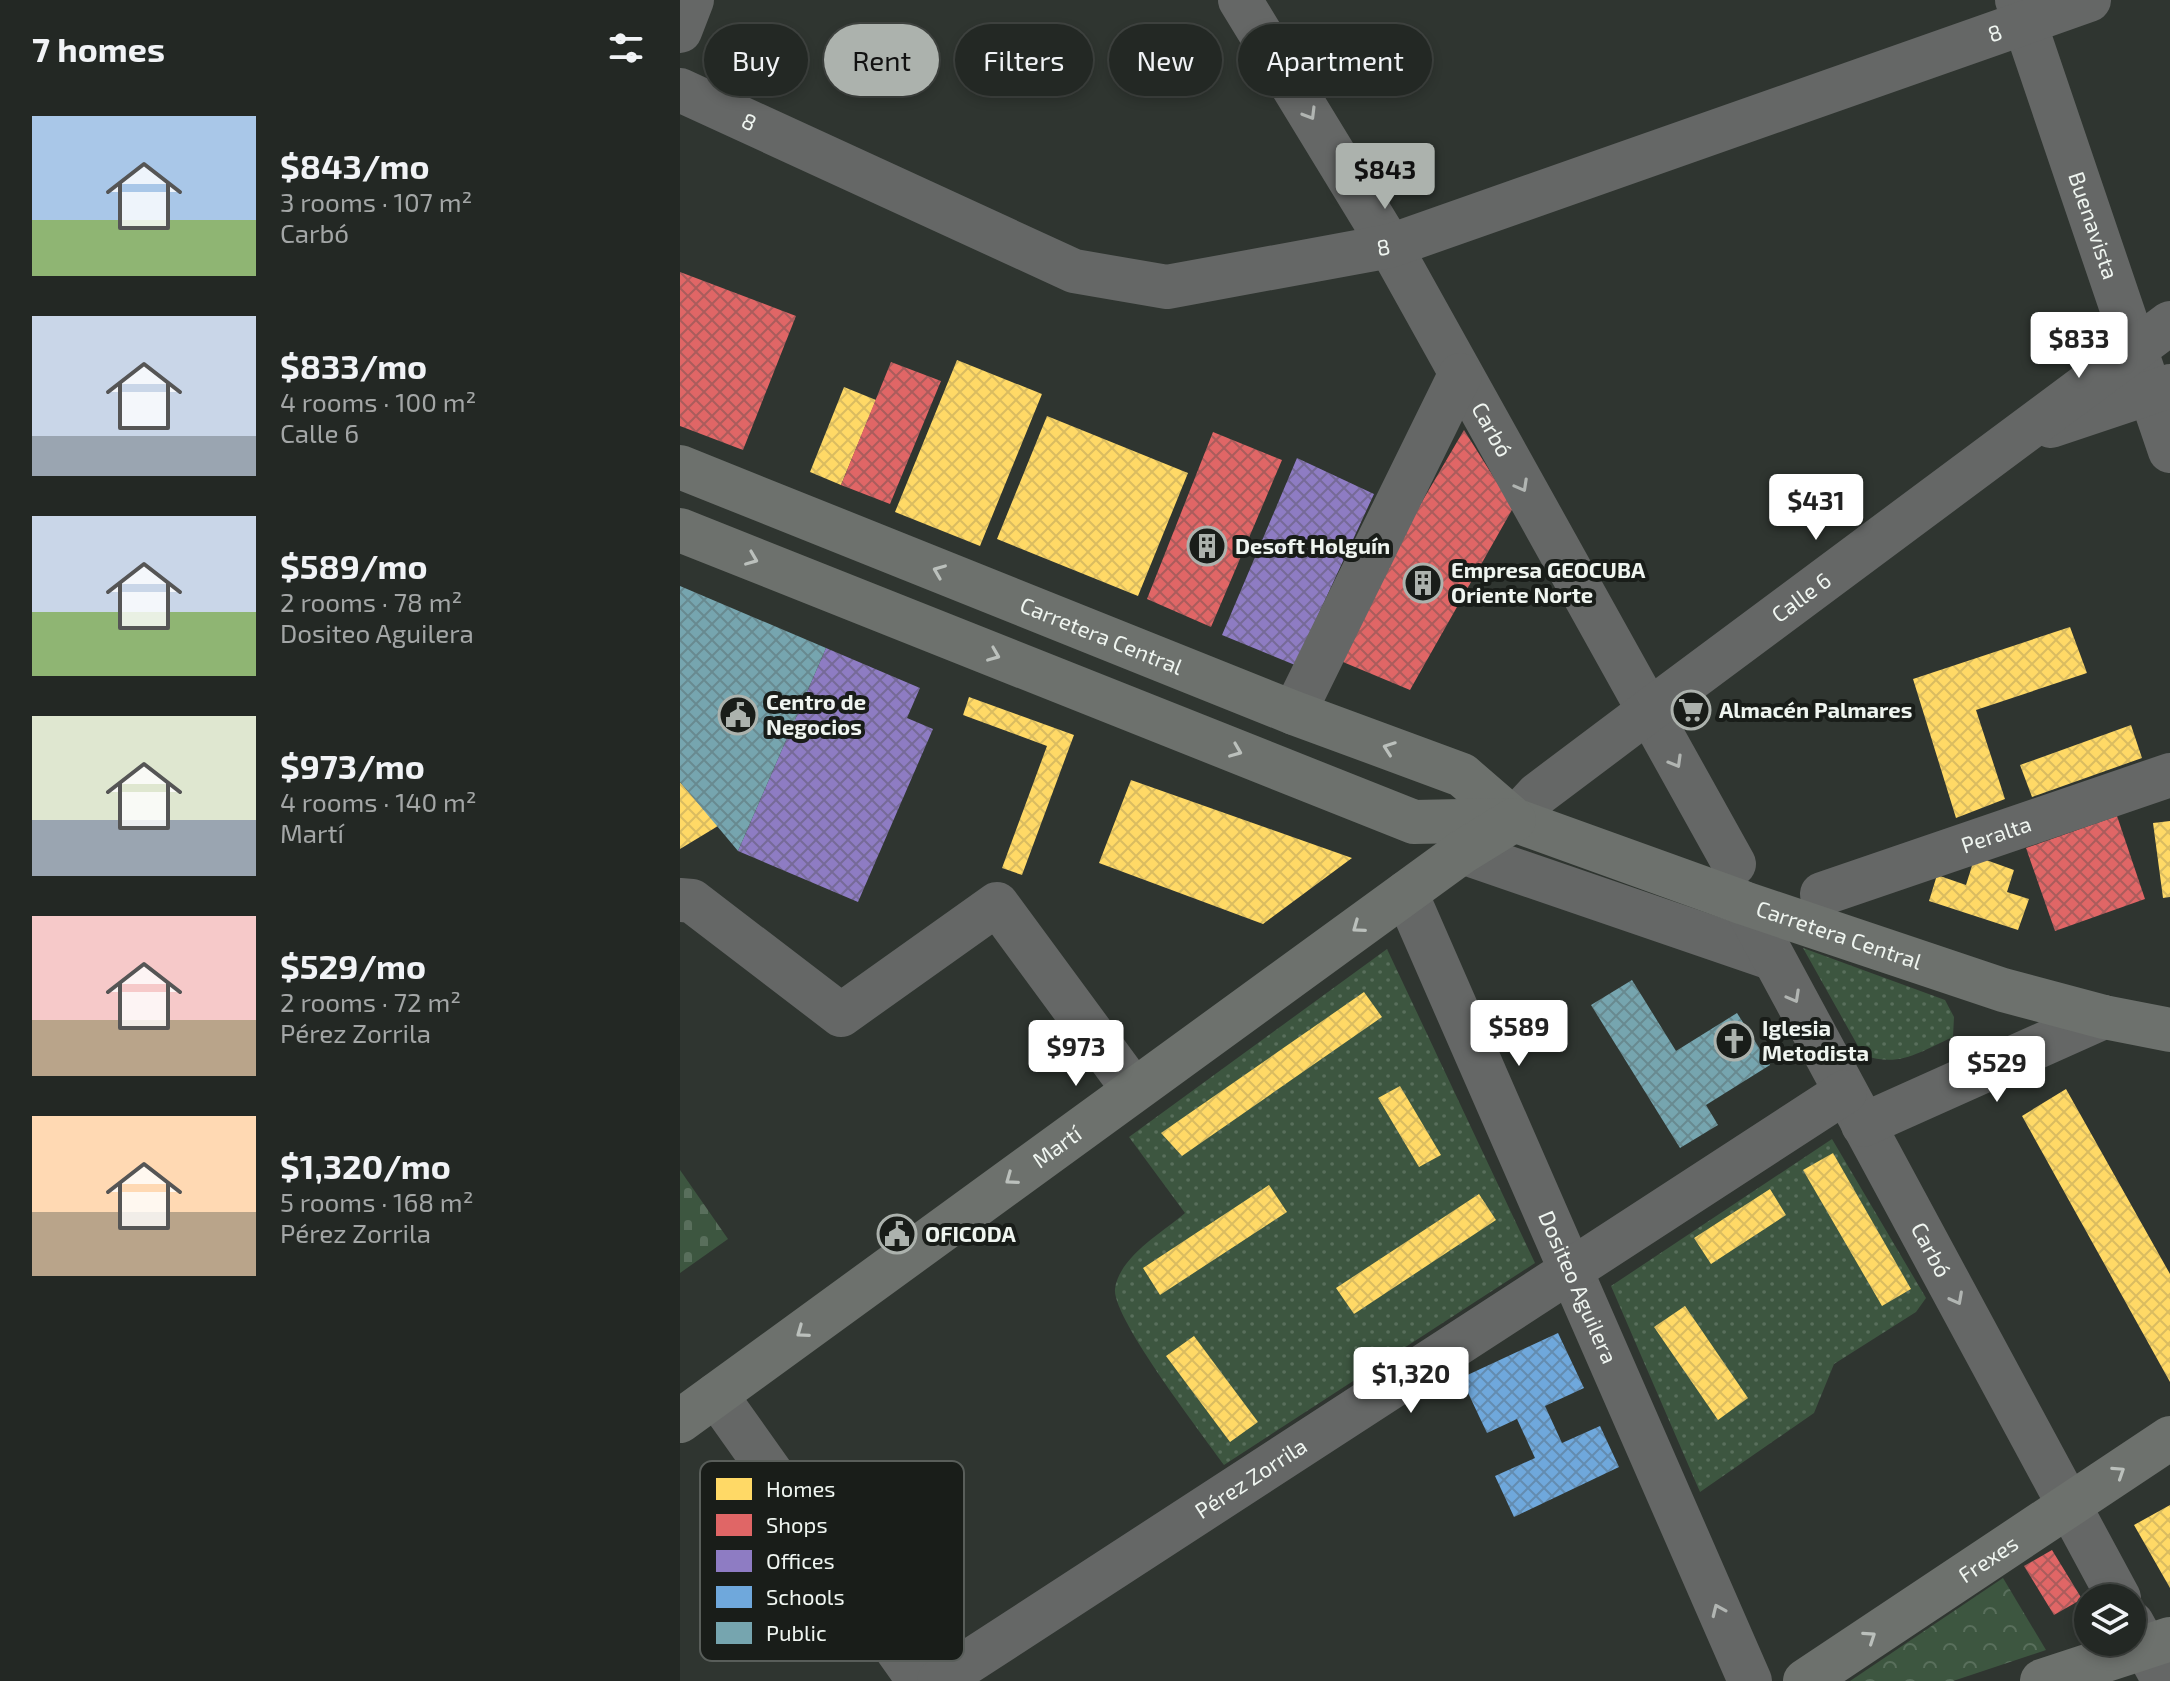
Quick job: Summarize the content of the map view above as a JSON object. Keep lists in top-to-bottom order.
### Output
{
  "streets": {
    "main road": ["Carretera Central", "Martí", "Frexes"],
    "street": [
      "8",
      "Buenavista",
      "Carbó",
      "Calle 6",
      "Peralta",
      "Dositeo Aguilera",
      "Pérez Zorrila"
    ]
  },
  "crossings": [
    ["8", "Buenavista"],
    ["8", "Carbó"],
    ["Buenavista", "Calle 6"],
    ["Carbó", "Calle 6"],
    ["Carbó", "Carretera Central"],
    ["Carbó", "Pérez Zorrila"],
    ["Carbó", "Frexes"],
    ["Calle 6", "Carretera Central"],
    ["Calle 6", "Martí"],
    ["Carretera Central", "Martí"],
    ["Carretera Central", "Pérez Zorrila"],
    ["Martí", "Dositeo Aguilera"],
    ["Dositeo Aguilera", "Pérez Zorrila"]
  ],
  "one_way": [
    "Carbó",
    "Martí",
    "Dositeo Aguilera",
    "Frexes"
  ],
  "places": {
    "building": ["Desoft Holguín", "Empresa GEOCUBA Oriente Norte"],
    "supermarket": ["Almacén Palmares"],
    "public building": ["Centro de Negocios", "OFICODA"],
    "church": ["Iglesia Metodista"]
  },
  "legend": [
    "Homes",
    "Shops",
    "Offices",
    "Schools",
    "Public"
  ],
  "page": {
    "heading": "7 homes",
    "chip": [
      "Buy",
      "Rent",
      "Filters",
      "New",
      "Apartment"
    ],
    "list": [
      {
        "name": "$843/mo",
        "note": "3 rooms · 107 m² · Carbó"
      },
      {
        "name": "$833/mo",
        "note": "4 rooms · 100 m² · Calle 6"
      },
      {
        "name": "$589/mo",
        "note": "2 rooms · 78 m² · Dositeo Aguilera"
      },
      {
        "name": "$973/mo",
        "note": "4 rooms · 140 m² · Martí"
      },
      {
        "name": "$529/mo",
        "note": "2 rooms · 72 m² · Pérez Zorrila"
      },
      {
        "name": "$1,320/mo",
        "note": "5 rooms · 168 m² · Pérez Zorrila"
      }
    ],
    "price": [
      "$843",
      "$833",
      "$431",
      "$589",
      "$973",
      "$529",
      "$1,320"
    ]
  }
}
